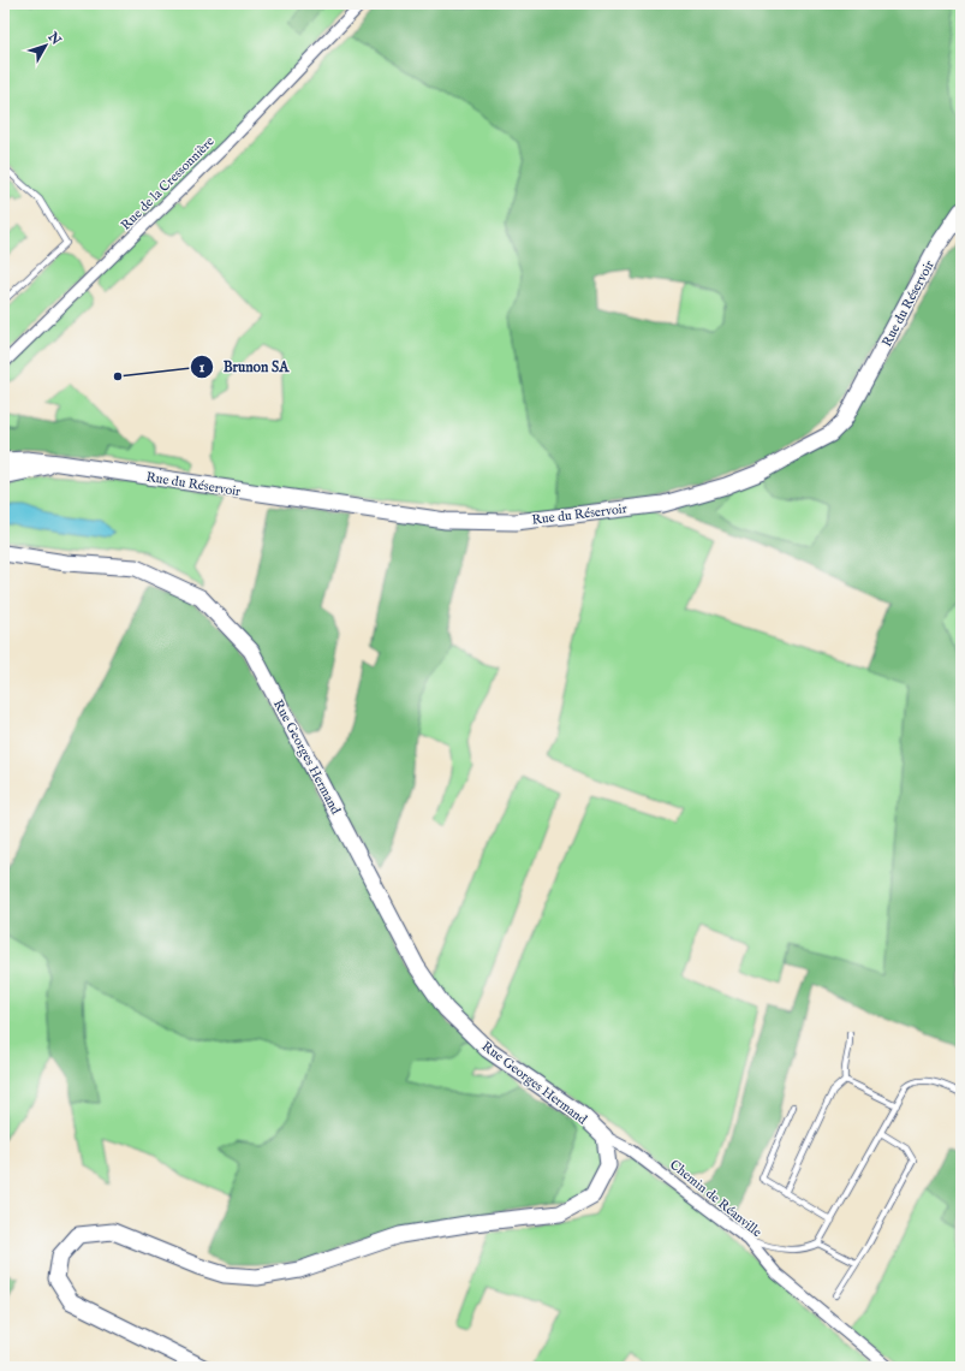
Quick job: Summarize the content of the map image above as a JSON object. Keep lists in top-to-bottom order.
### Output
{
  "streets": {
    "street": [
      "Rue de la Cressonnière",
      "Rue du Réservoir",
      "Rue Georges Hermand",
      "Chemin de Réanville"
    ]
  },
  "crossings": [
    ["Rue Georges Hermand", "Chemin de Réanville"]
  ],
  "places": ["Brunon SA"],
  "north": "top right"
}
